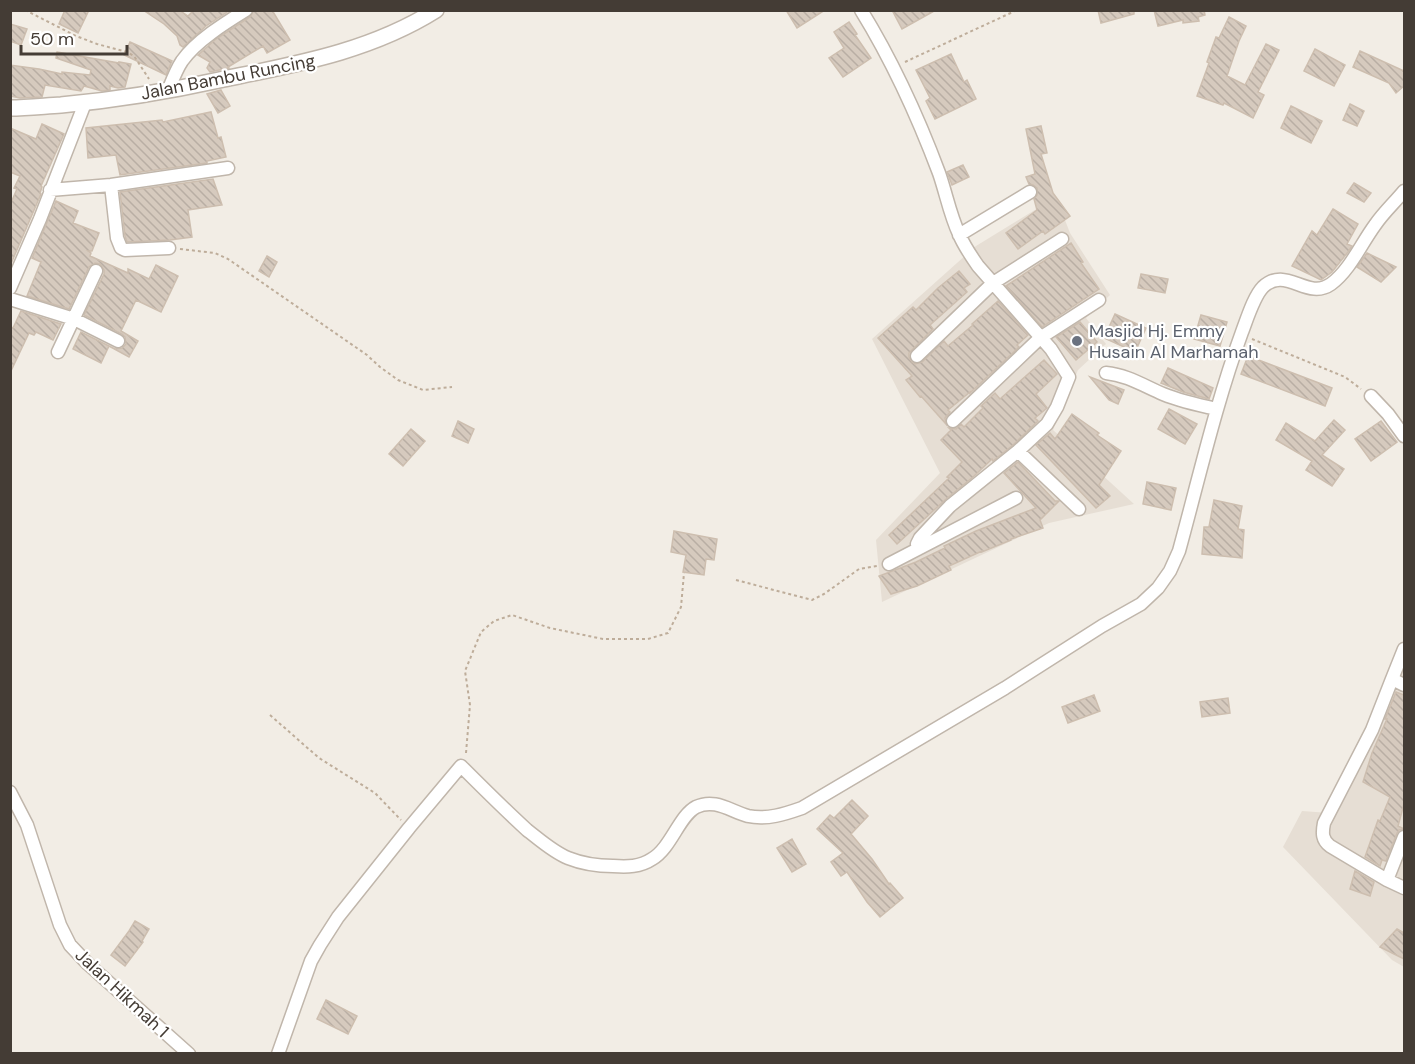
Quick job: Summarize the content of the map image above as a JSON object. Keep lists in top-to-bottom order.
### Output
{
  "streets": {
    "street": ["Jalan Bambu Runcing", "Jalan Hikmah 1"]
  },
  "places": ["Masjid Hj. Emmy Husain Al Marhamah"],
  "scale_bar": "50 m"
}
